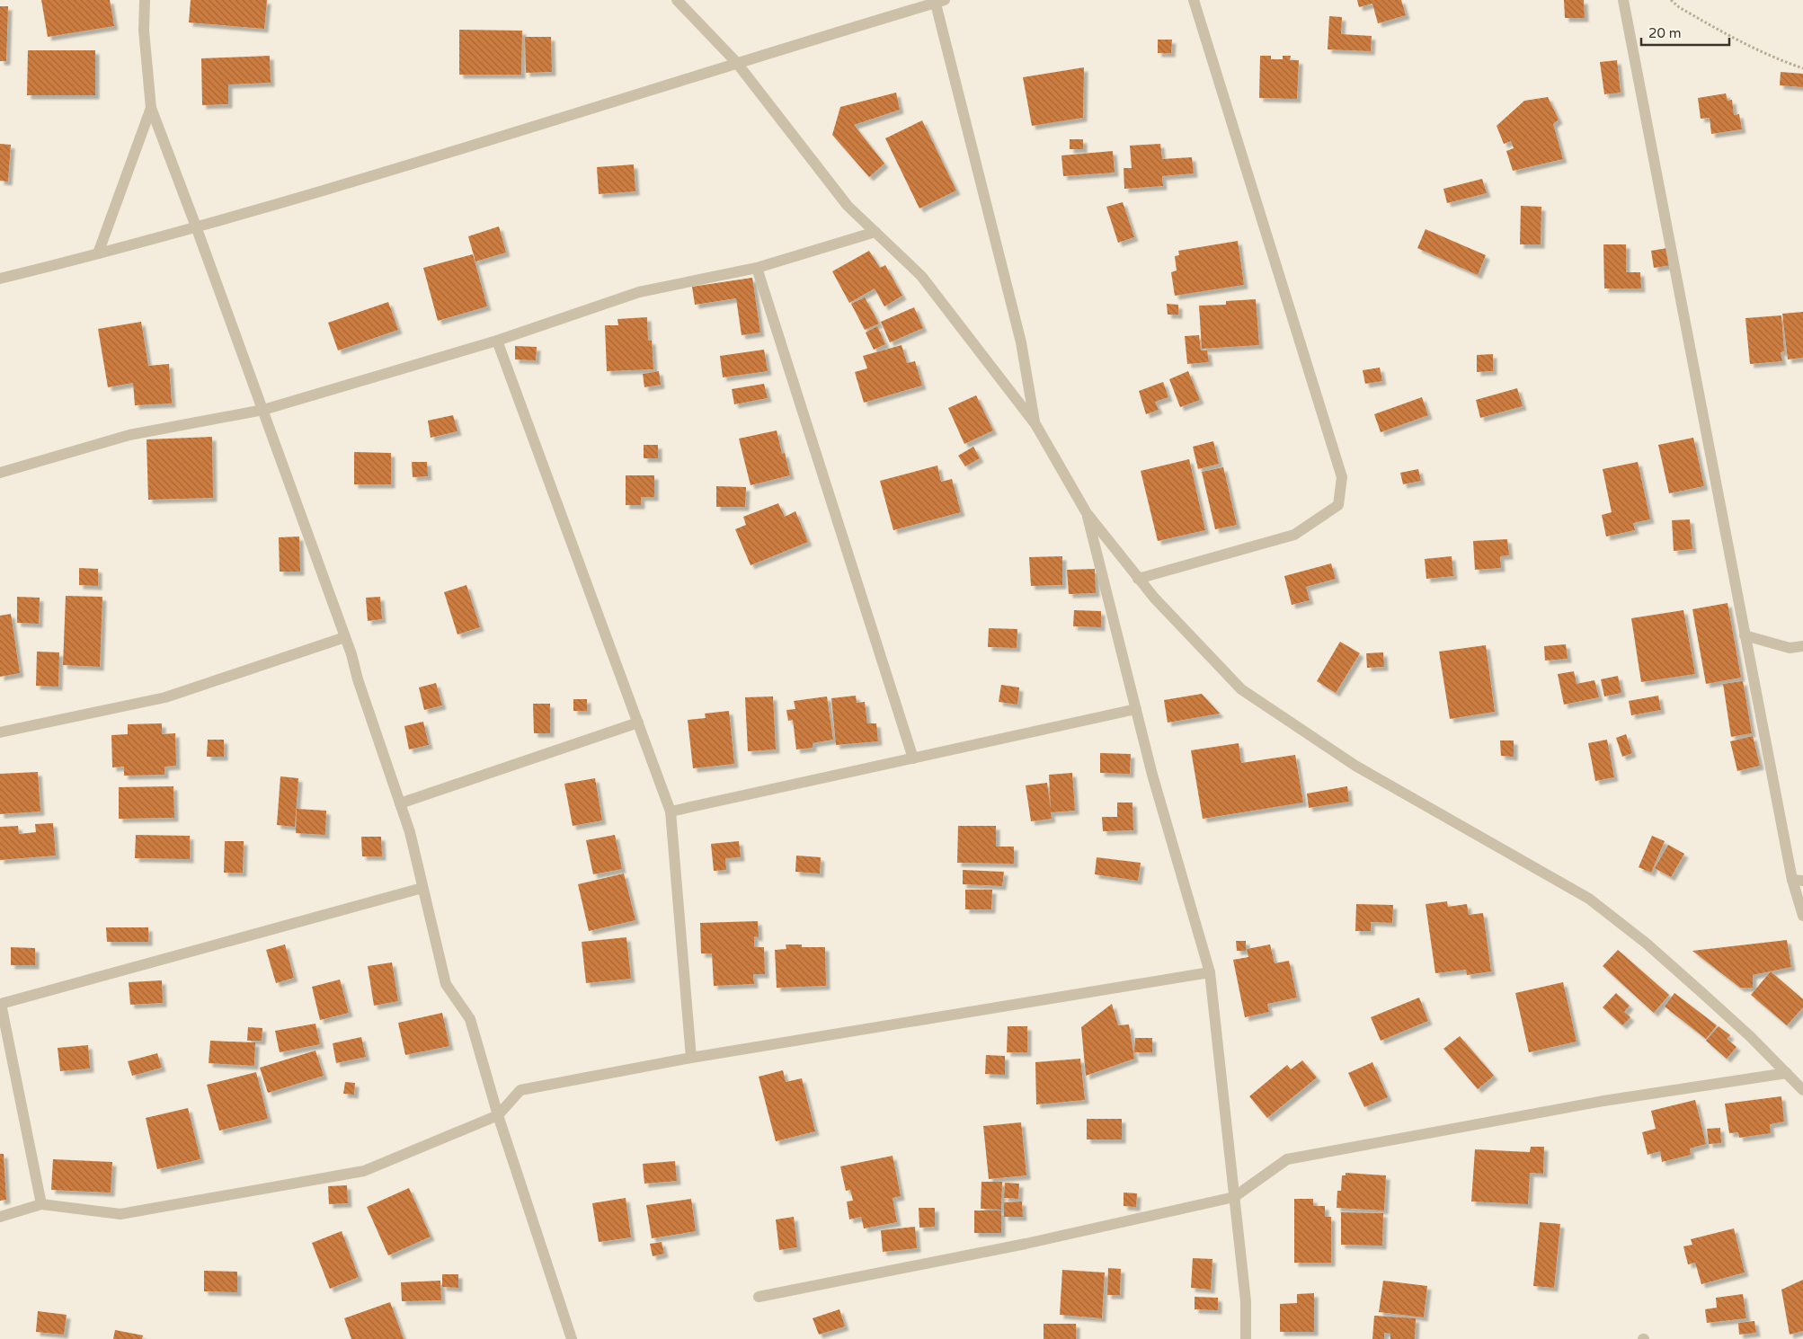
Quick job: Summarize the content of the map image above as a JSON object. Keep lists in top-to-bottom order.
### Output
{
  "scale_bar": "20 m"
}
